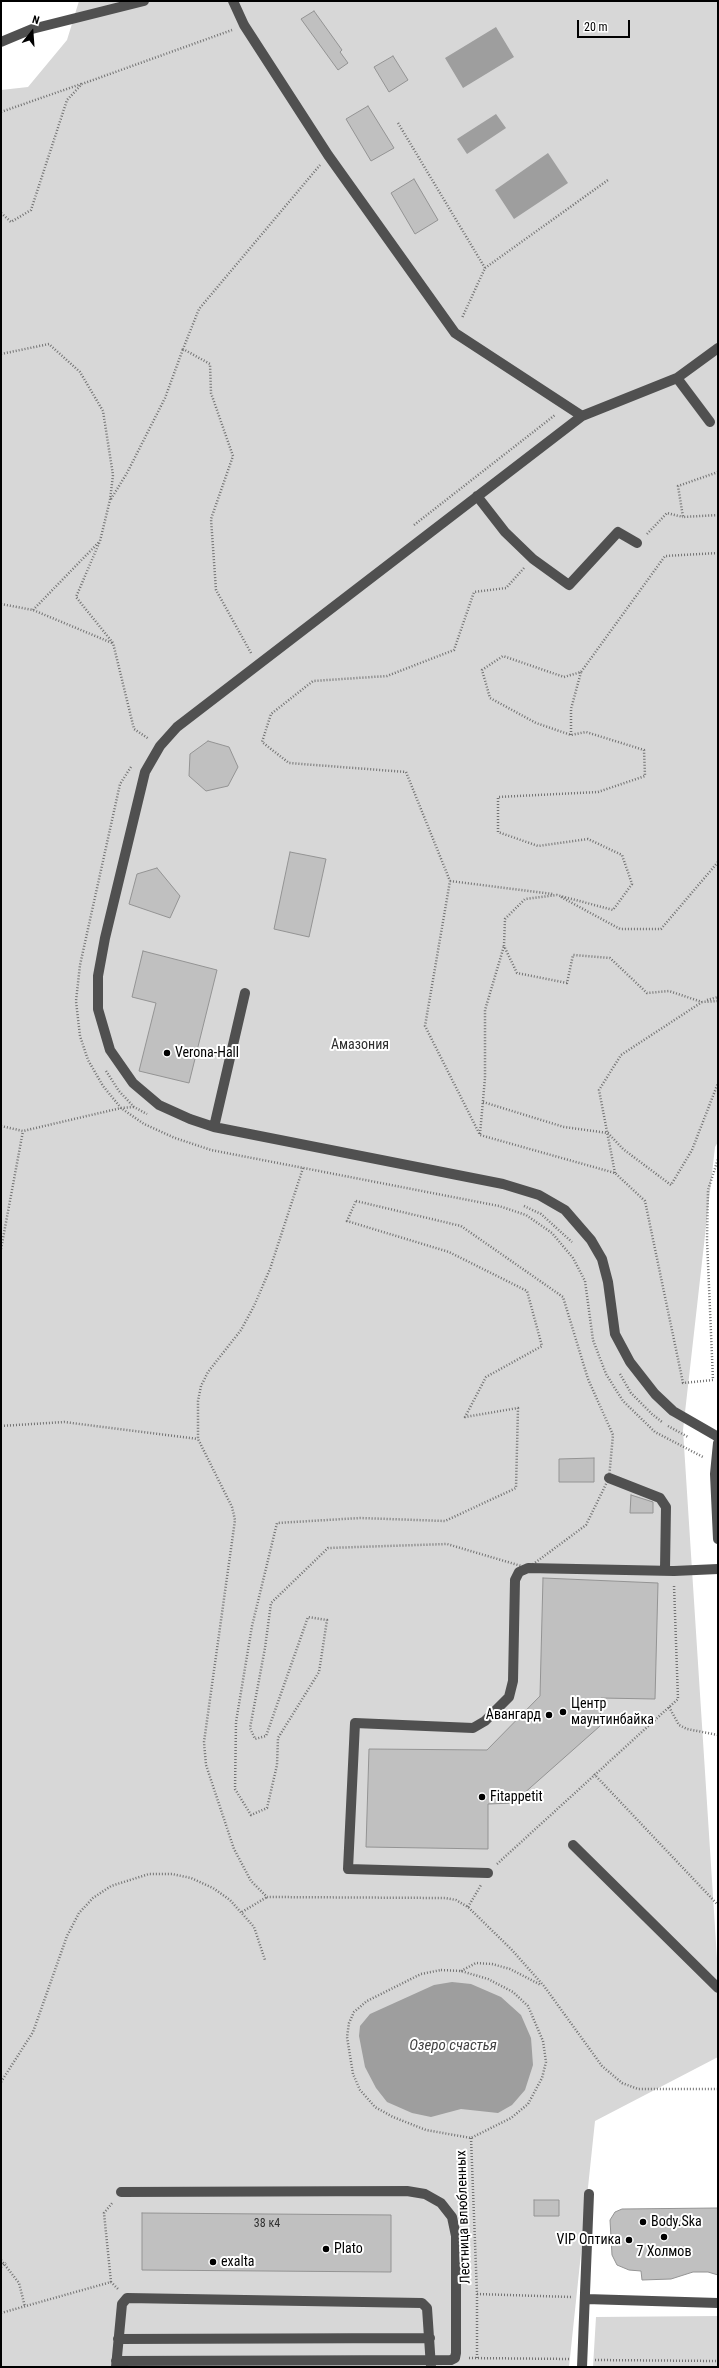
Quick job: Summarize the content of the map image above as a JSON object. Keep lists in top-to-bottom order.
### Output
{
  "streets": {
    "path": ["Лестница влюбленных"]
  },
  "water": ["Озеро счастья"],
  "parks": ["Амазония"],
  "places": [
    "Verona-Hall",
    "Центр маунтинбайка",
    "Авангард",
    "Fitappetit",
    "Body.Ska",
    "7 Холмов",
    "VIP Оптика",
    "Plato",
    "exalta"
  ],
  "house_numbers": ["38 к4"],
  "scale_bar": "20 m",
  "north": "top"
}
